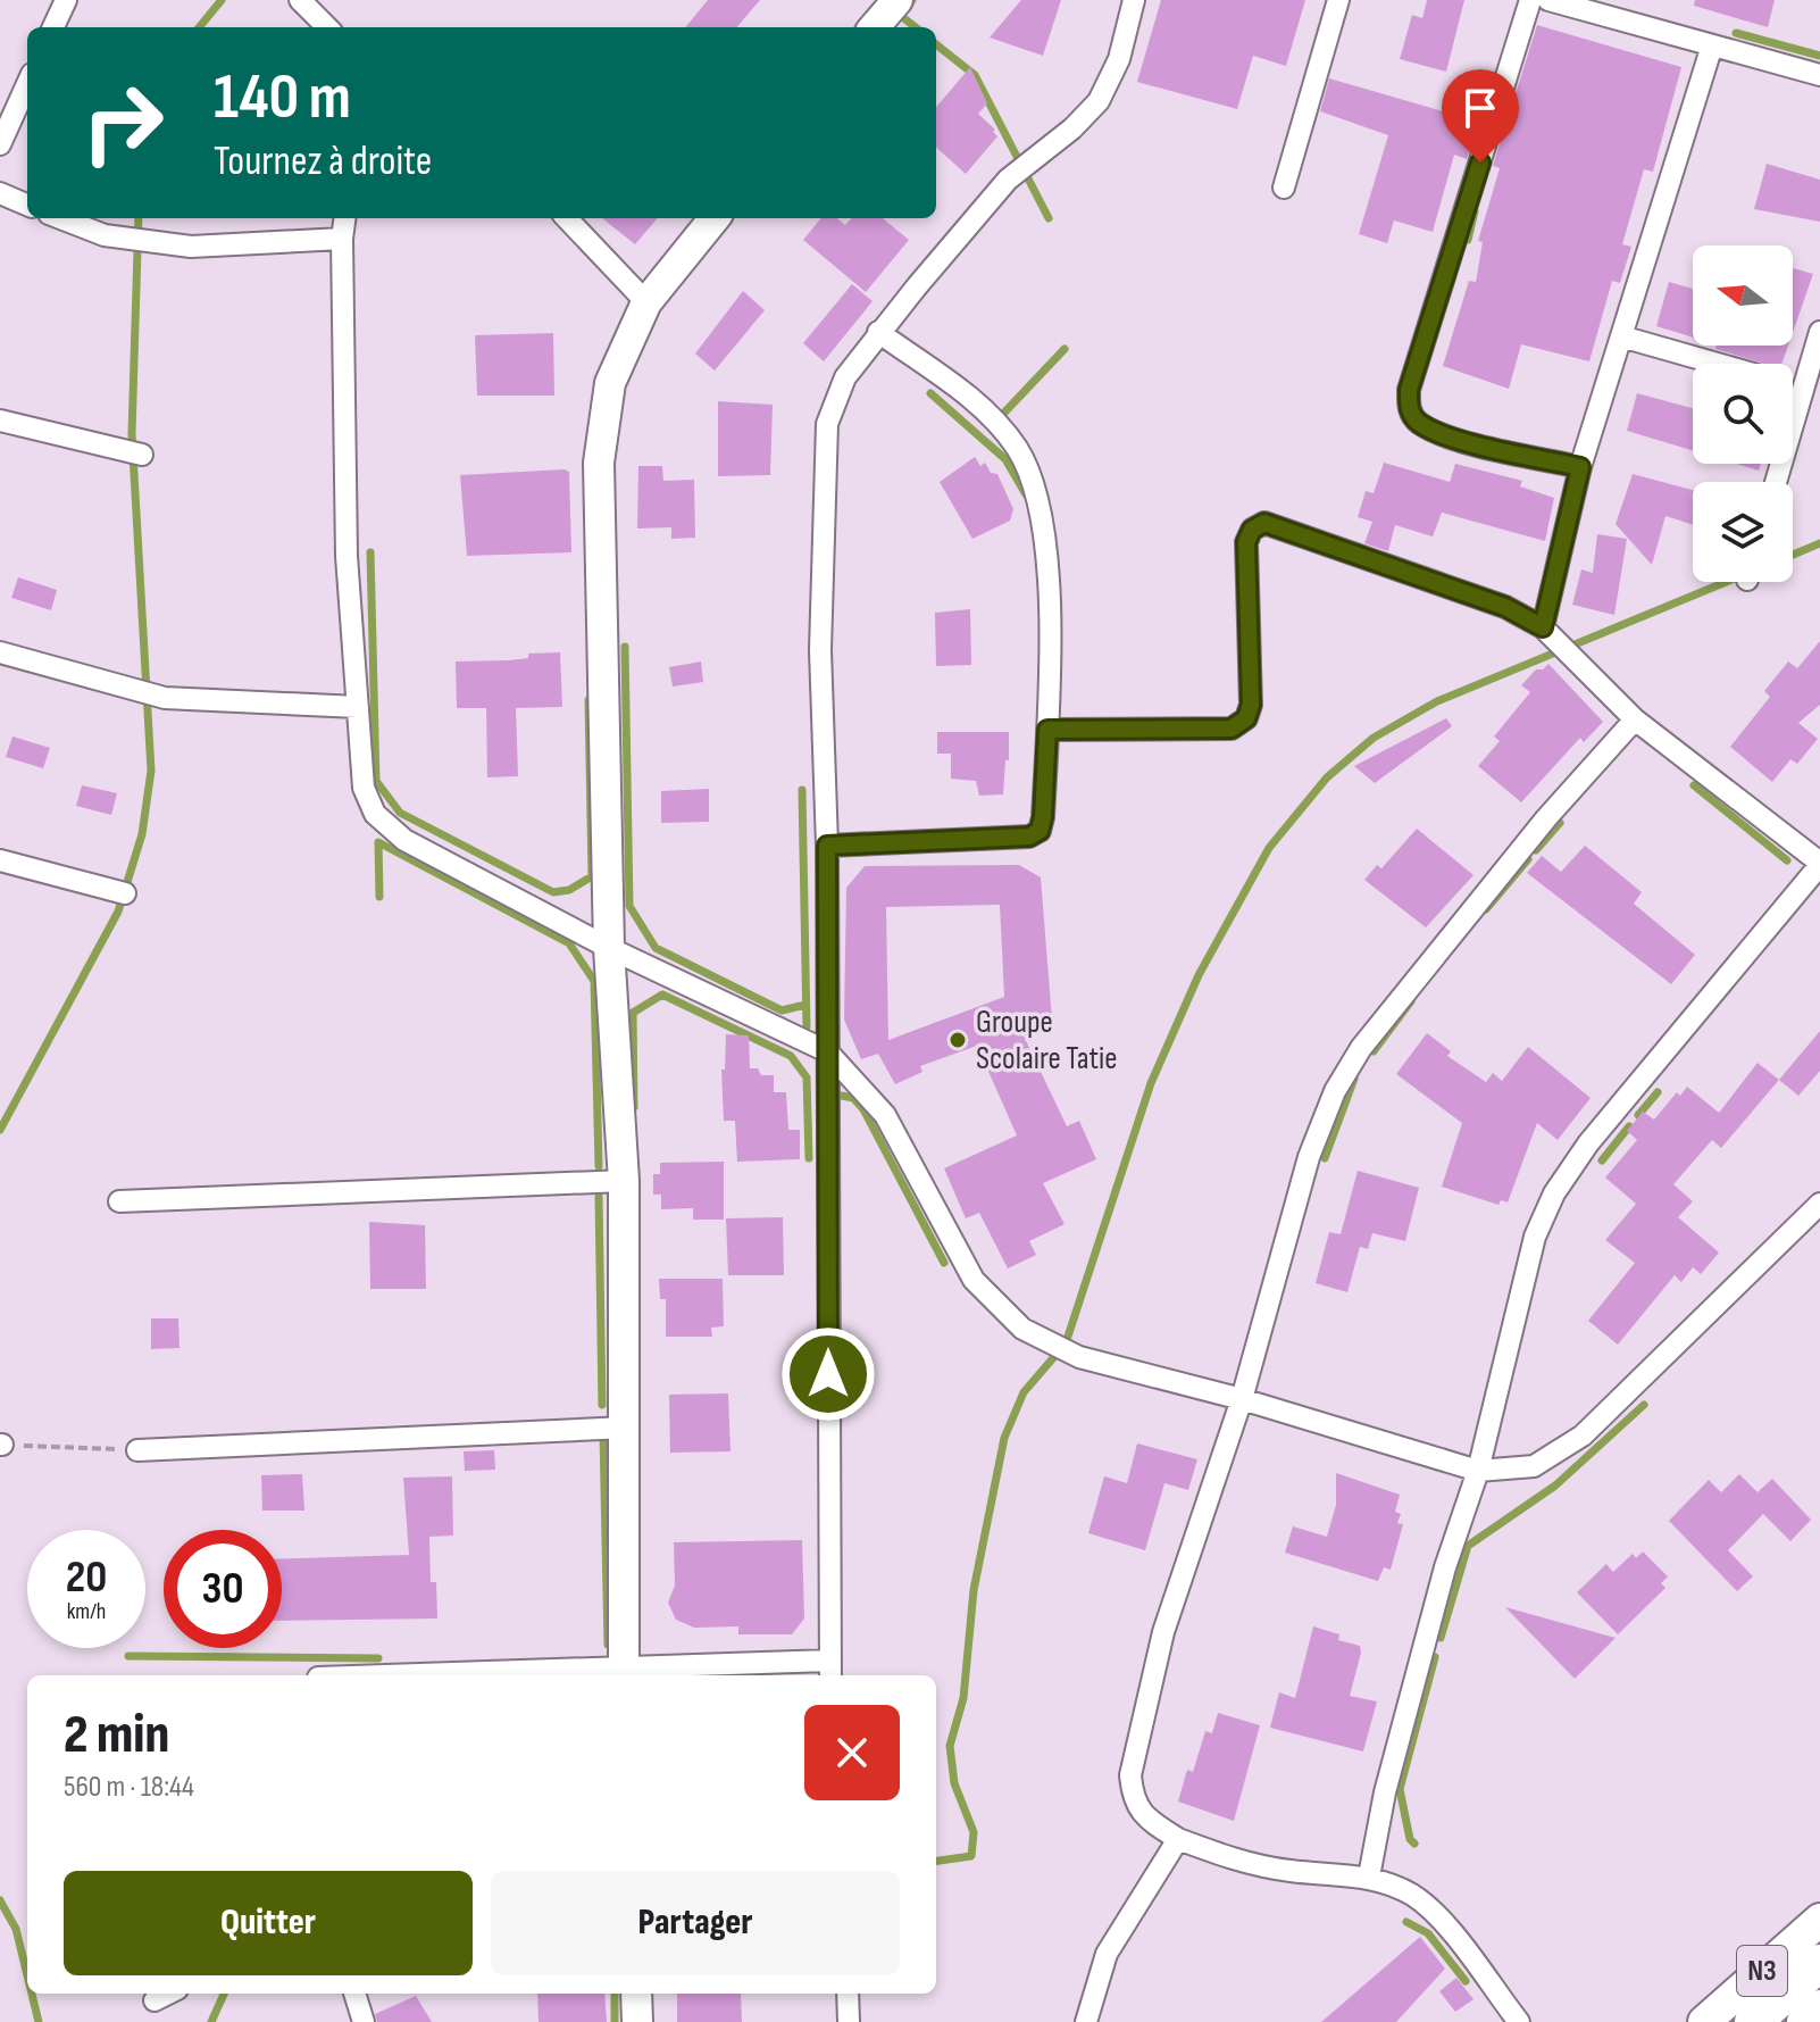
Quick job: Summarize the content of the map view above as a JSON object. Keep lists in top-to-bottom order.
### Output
{
  "streets": {
    "highway": ["N3"]
  },
  "places": ["Groupe Scolaire Tatie"],
  "north": "left",
  "page": {
    "turn": ["140 m", "Tournez à droite"],
    "speed": "20 km/h",
    "limit": "30",
    "heading": ["2 min", "560 m · 18:44"],
    "buttons": ["Quitter", "Partager"]
  }
}
